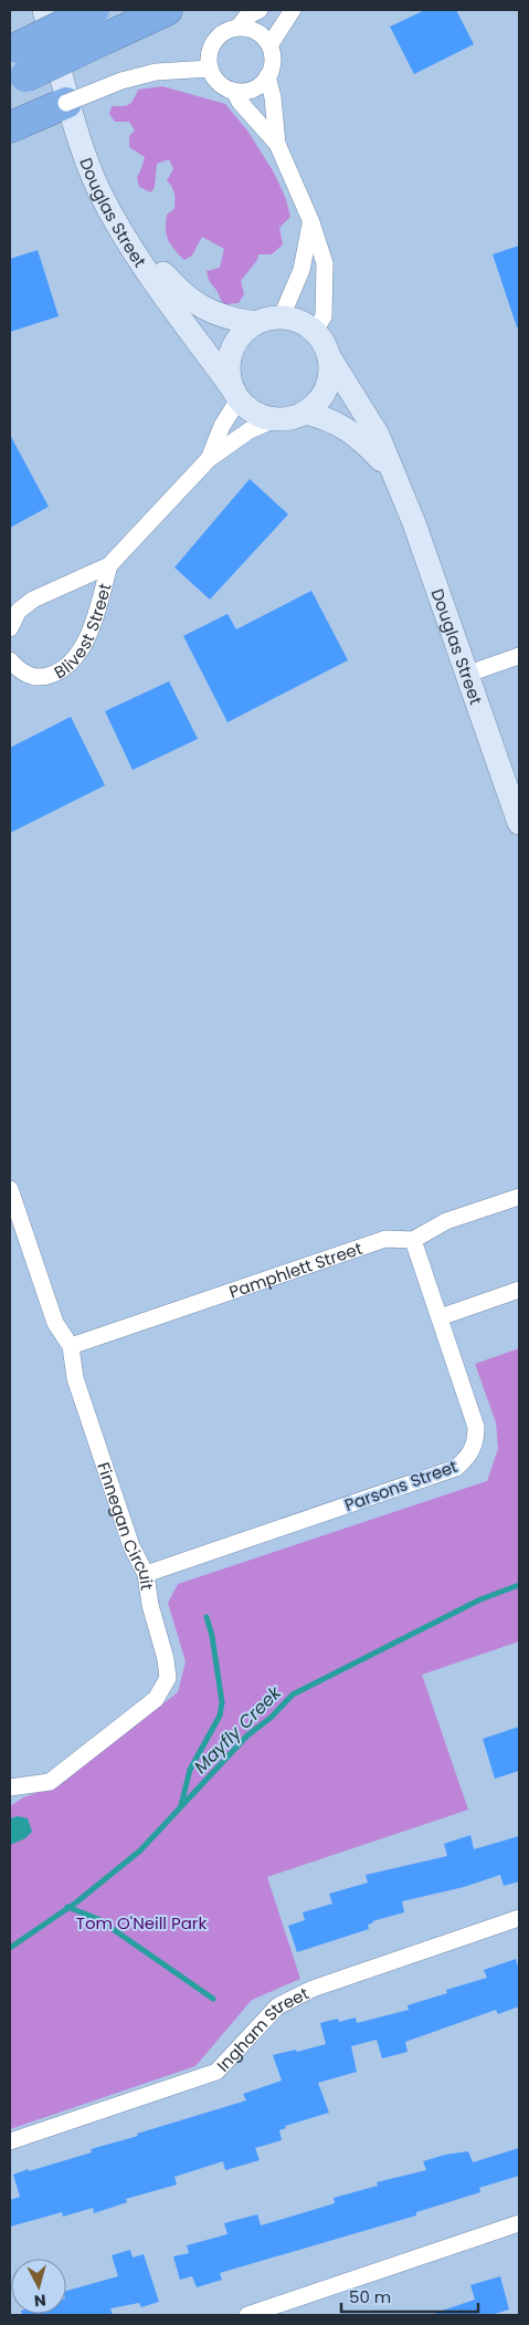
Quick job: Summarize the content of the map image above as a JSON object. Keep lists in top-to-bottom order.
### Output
{
  "streets": {
    "main road": ["Douglas Street"],
    "street": [
      "Blivest Street",
      "Pamphlett Street",
      "Parsons Street",
      "Finnegan Circuit",
      "Ingham Street"
    ]
  },
  "crossings": [
    ["Douglas Street", "Blivest Street"],
    ["Pamphlett Street", "Parsons Street"],
    ["Pamphlett Street", "Finnegan Circuit"],
    ["Parsons Street", "Finnegan Circuit"]
  ],
  "water": ["Mayfly Creek"],
  "parks": ["Tom O'Neill Park"],
  "scale_bar": "50 m",
  "north": "bottom"
}
